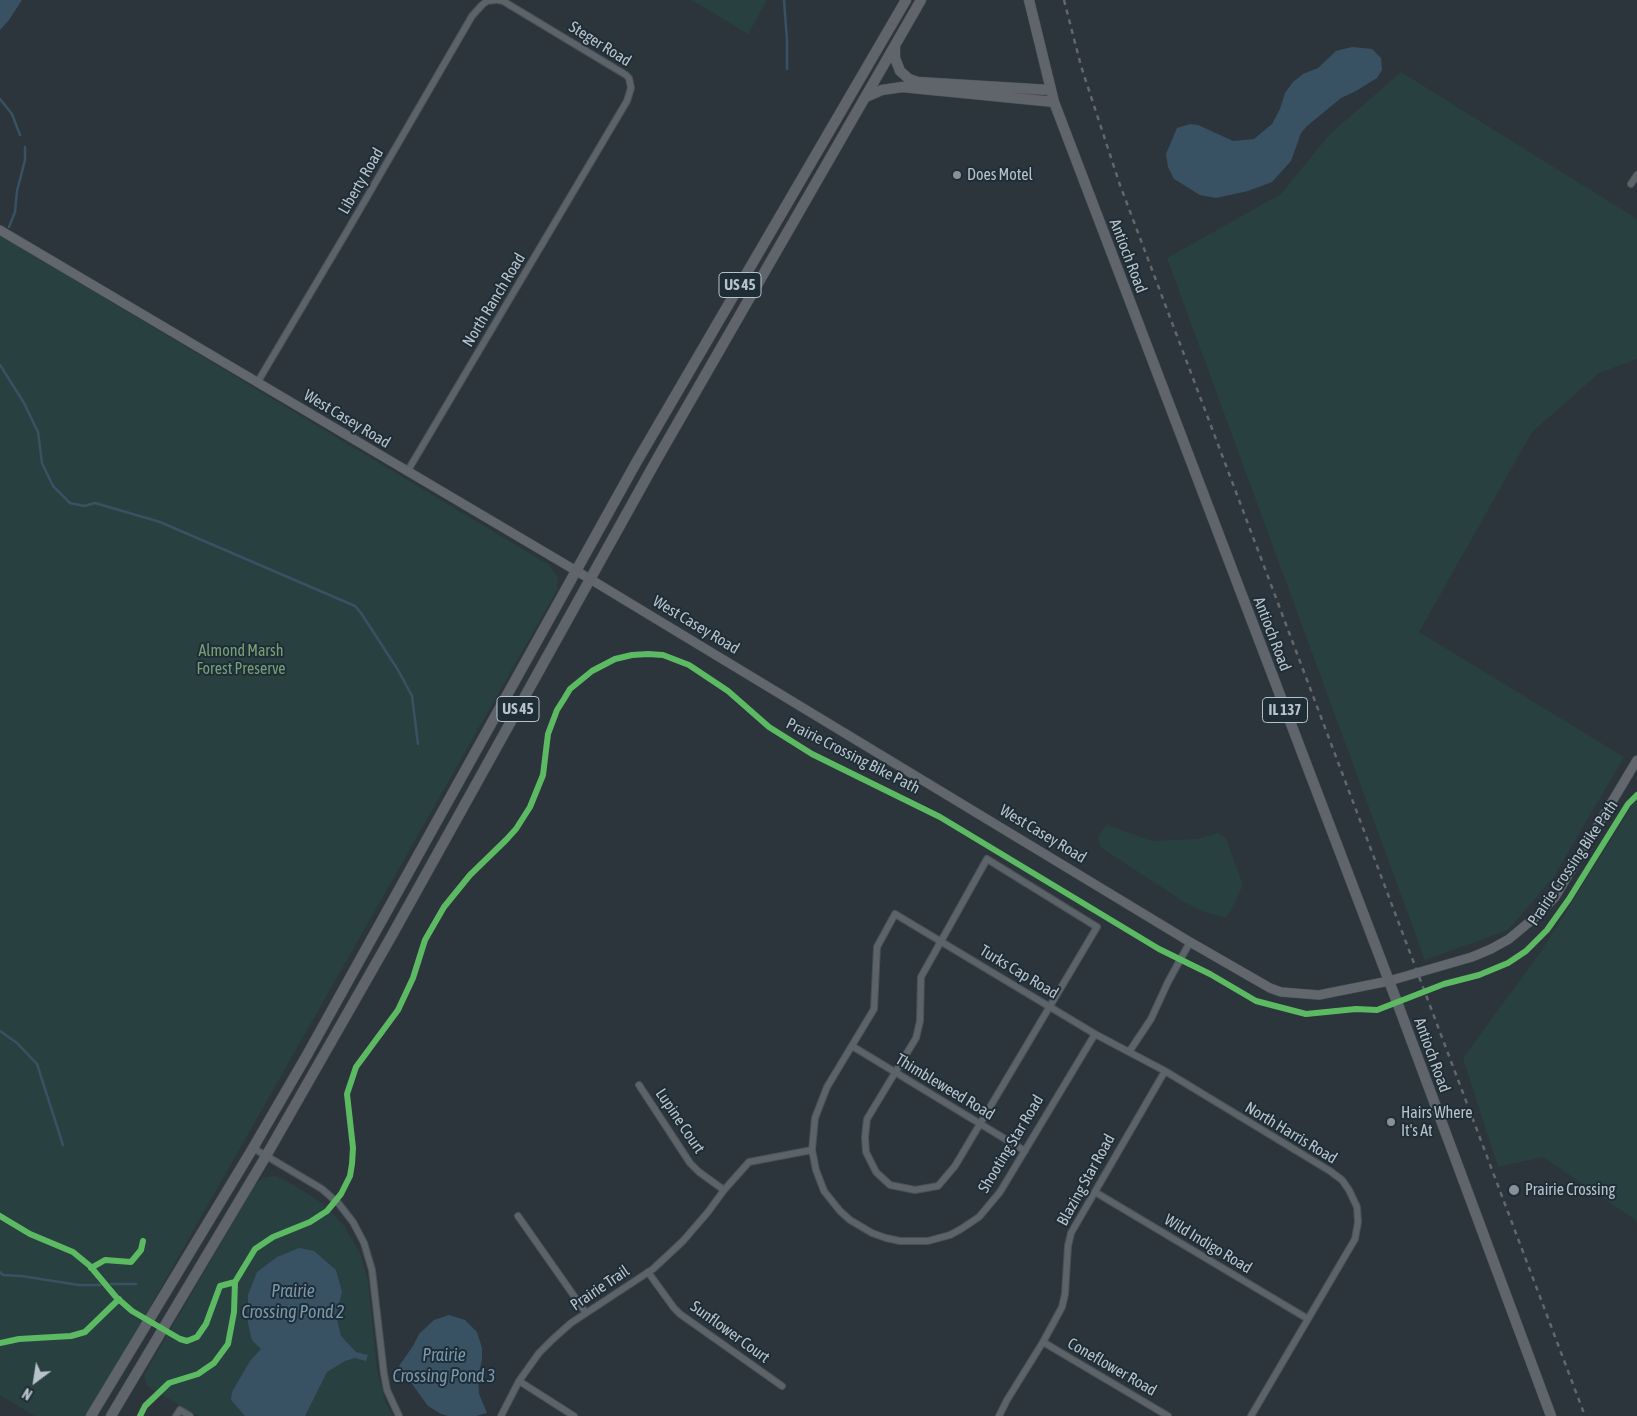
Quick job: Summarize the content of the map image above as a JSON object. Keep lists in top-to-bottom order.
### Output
{
  "streets": {
    "main road": [
      "Antioch Road",
      "US 45",
      "West Casey Road",
      "IL 137"
    ],
    "street": [
      "Steger Road",
      "Liberty Road",
      "North Ranch Road",
      "Turks Cap Road",
      "Thimbleweed Road",
      "Lupine Court",
      "North Harris Road",
      "Shooting Star Road",
      "Blazing Star Road",
      "Wild Indigo Road",
      "Prairie Trail",
      "Sunflower Court",
      "Coneflower Road"
    ],
    "cycle path": ["Prairie Crossing Bike Path"]
  },
  "crossings": [
    ["Steger Road", "Liberty Road"],
    ["Steger Road", "North Ranch Road"],
    ["Liberty Road", "West Casey Road"],
    ["Antioch Road", "West Casey Road"],
    ["US 45", "West Casey Road"],
    ["North Ranch Road", "West Casey Road"],
    ["Turks Cap Road", "North Harris Road"],
    ["Turks Cap Road", "Shooting Star Road"],
    ["Thimbleweed Road", "Shooting Star Road"],
    ["Lupine Court", "Prairie Trail"],
    ["North Harris Road", "Blazing Star Road"],
    ["North Harris Road", "Wild Indigo Road"],
    ["Shooting Star Road", "Prairie Trail"],
    ["Blazing Star Road", "Wild Indigo Road"],
    ["Blazing Star Road", "Coneflower Road"],
    ["Prairie Trail", "Sunflower Court"]
  ],
  "water": ["Prairie Crossing Pond 2", "Prairie Crossing Pond 3"],
  "parks": ["Almond Marsh Forest Preserve"],
  "places": ["Does Motel", "Hairs Where It's At", "Prairie Crossing"],
  "north": "bottom left"
}
